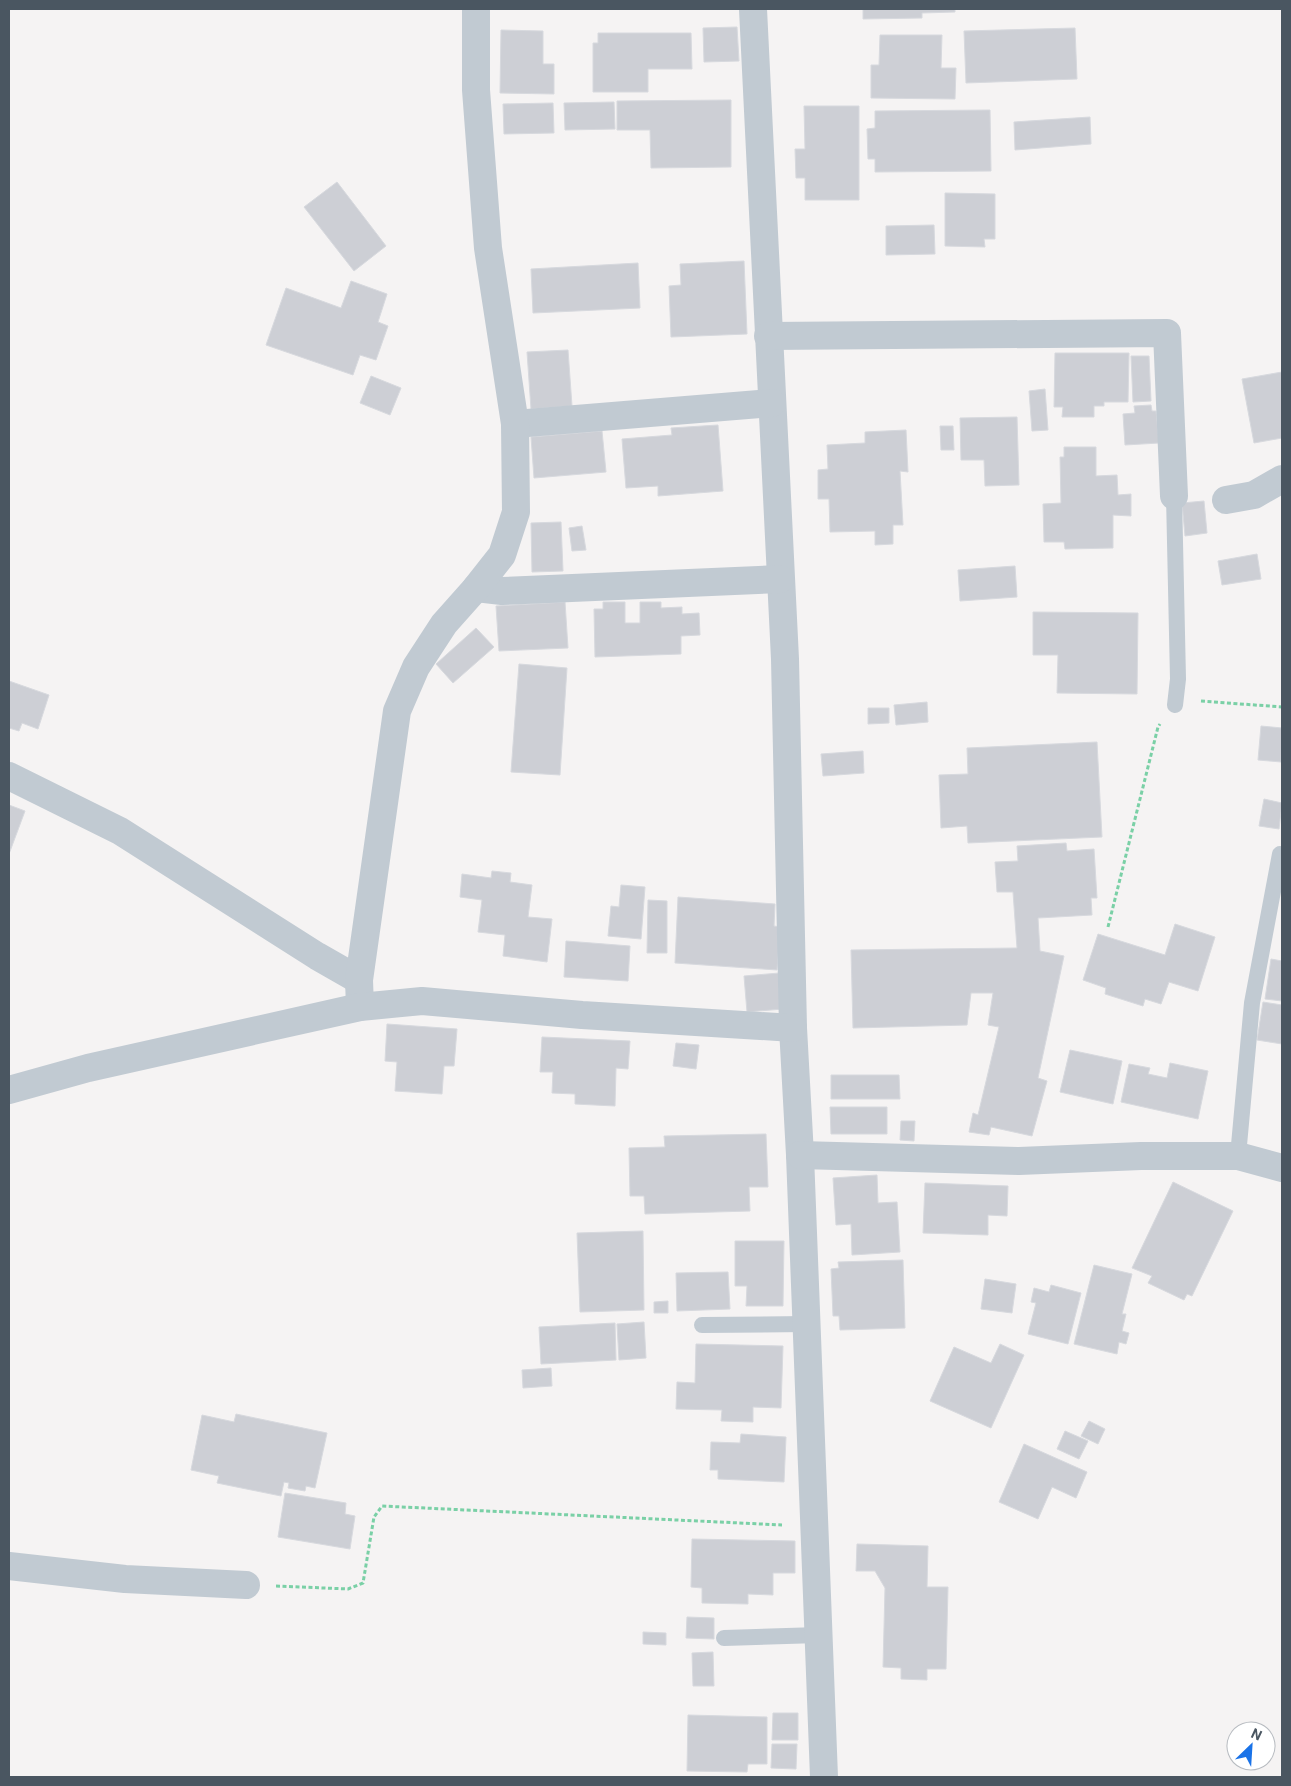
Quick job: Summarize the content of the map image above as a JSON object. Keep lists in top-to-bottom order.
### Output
{
  "north": "top right"
}
